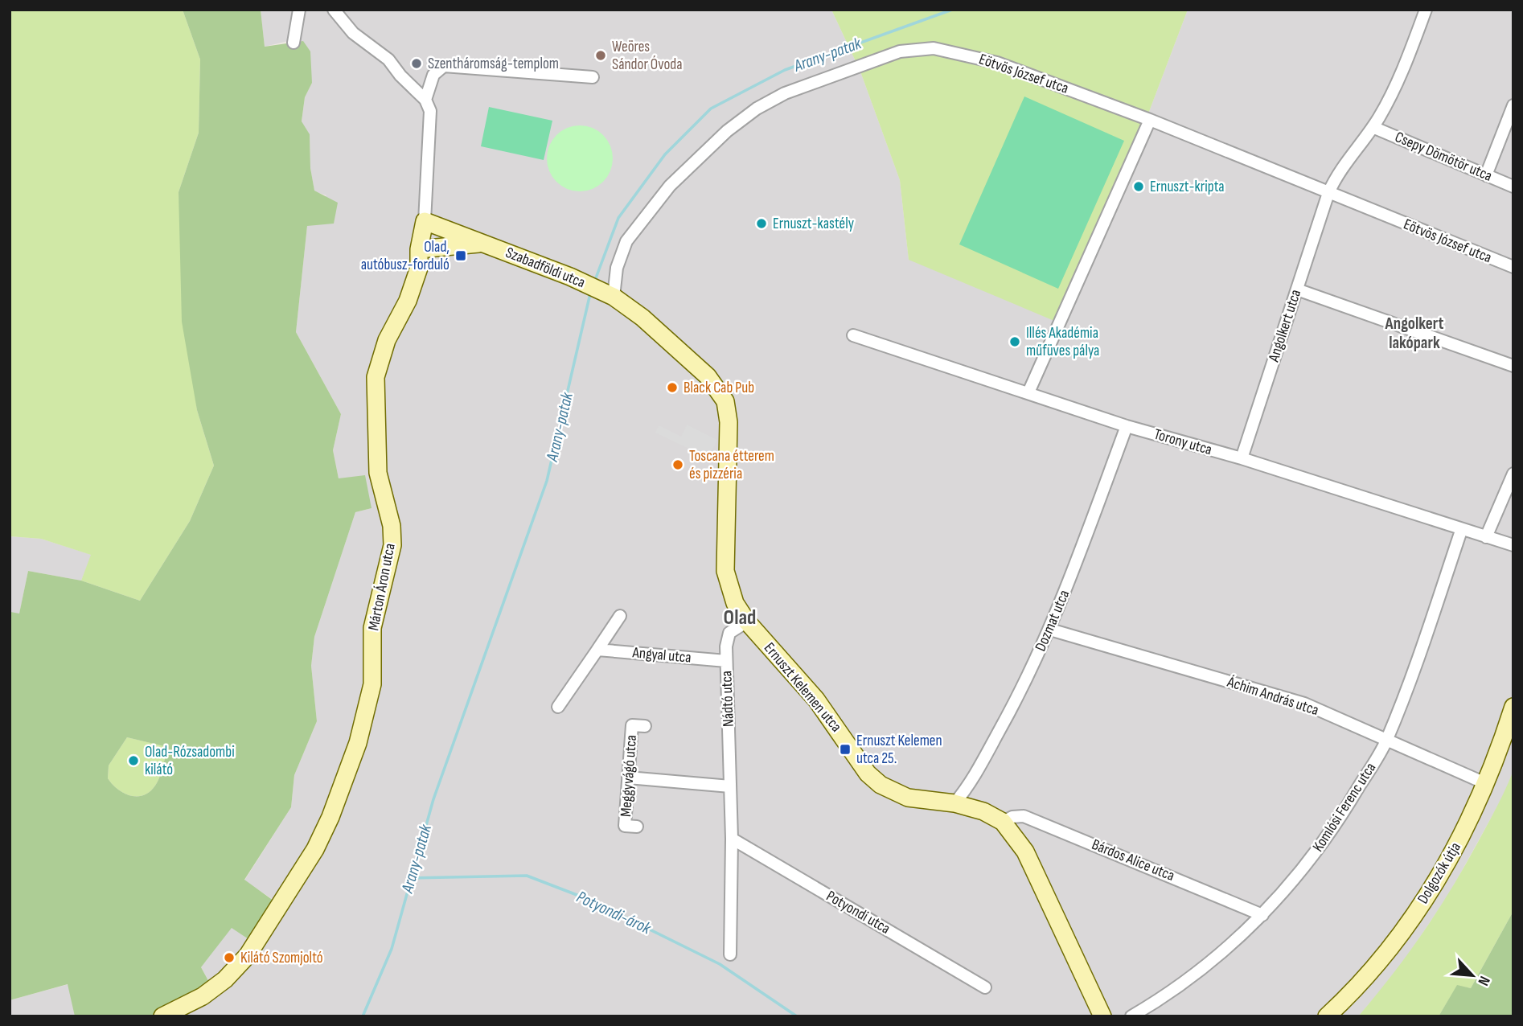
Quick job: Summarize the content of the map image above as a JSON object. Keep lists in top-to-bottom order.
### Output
{
  "streets": {
    "street": [
      "Eötvös József utca",
      "Csepy Dömötör utca",
      "Szabadföldi utca",
      "Angolkert utca",
      "Torony utca",
      "Márton Áron utca",
      "Dozmat utca",
      "Angyal utca",
      "Ernuszt Kelemen utca",
      "Áchim András utca",
      "Nádtó utca",
      "Meggyvágó utca",
      "Komlósi Ferenc utca",
      "Bárdos Alice utca",
      "Dolgozók útja",
      "Potyondi utca"
    ]
  },
  "crossings": [
    ["Eötvös József utca", "Szabadföldi utca"],
    ["Eötvös József utca", "Angolkert utca"],
    ["Eötvös József utca", "Ernuszt Kelemen utca"],
    ["Csepy Dömötör utca", "Angolkert utca"],
    ["Szabadföldi utca", "Márton Áron utca"],
    ["Szabadföldi utca", "Ernuszt Kelemen utca"],
    ["Angolkert utca", "Torony utca"],
    ["Torony utca", "Dozmat utca"],
    ["Torony utca", "Komlósi Ferenc utca"],
    ["Dozmat utca", "Ernuszt Kelemen utca"],
    ["Dozmat utca", "Áchim András utca"],
    ["Angyal utca", "Nádtó utca"],
    ["Ernuszt Kelemen utca", "Nádtó utca"],
    ["Ernuszt Kelemen utca", "Bárdos Alice utca"],
    ["Áchim András utca", "Komlósi Ferenc utca"],
    ["Áchim András utca", "Dolgozók útja"],
    ["Nádtó utca", "Potyondi utca"],
    ["Komlósi Ferenc utca", "Bárdos Alice utca"]
  ],
  "districts": ["Angolkert lakópark", "Olad"],
  "water": ["Arany-patak", "Potyondi-árok"],
  "places": {
    "other": [
      "Weöres Sándor Óvoda",
      "Szentháromság-templom",
      "Ernuszt-kripta",
      "Ernuszt-kastély",
      "Illés Akadémia műfüves pálya",
      "Black Cab Pub",
      "Toscana étterem és pizzéria",
      "Olad-Rózsadombi kilátó",
      "Kilátó Szomjoltó"
    ],
    "transit": ["Olad, autóbusz-forduló", "Ernuszt Kelemen utca 25."]
  },
  "north": "bottom right"
}
